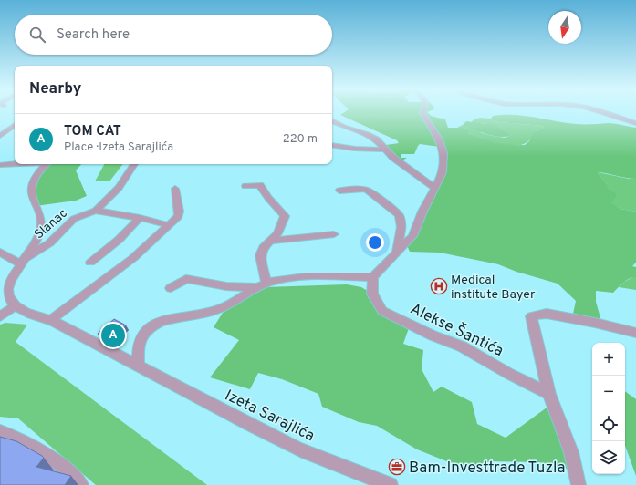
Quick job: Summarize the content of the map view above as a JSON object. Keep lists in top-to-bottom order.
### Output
{
  "streets": {
    "street": ["Slanac", "Alekse Šantića", "Izeta Sarajlića"]
  },
  "places": {
    "hospital": ["Medical institute Bayer"],
    "office": ["Bam-Investtrade Tuzla"]
  },
  "north": "bottom",
  "page": {
    "search": "Search here",
    "heading": "Nearby",
    "list": [
      {
        "mark": "A",
        "name": "TOM CAT",
        "note": "Place · Izeta Sarajlića",
        "value": "220 m"
      }
    ],
    "pins": "A",
    "map_buttons": ["+", "−"]
  }
}
